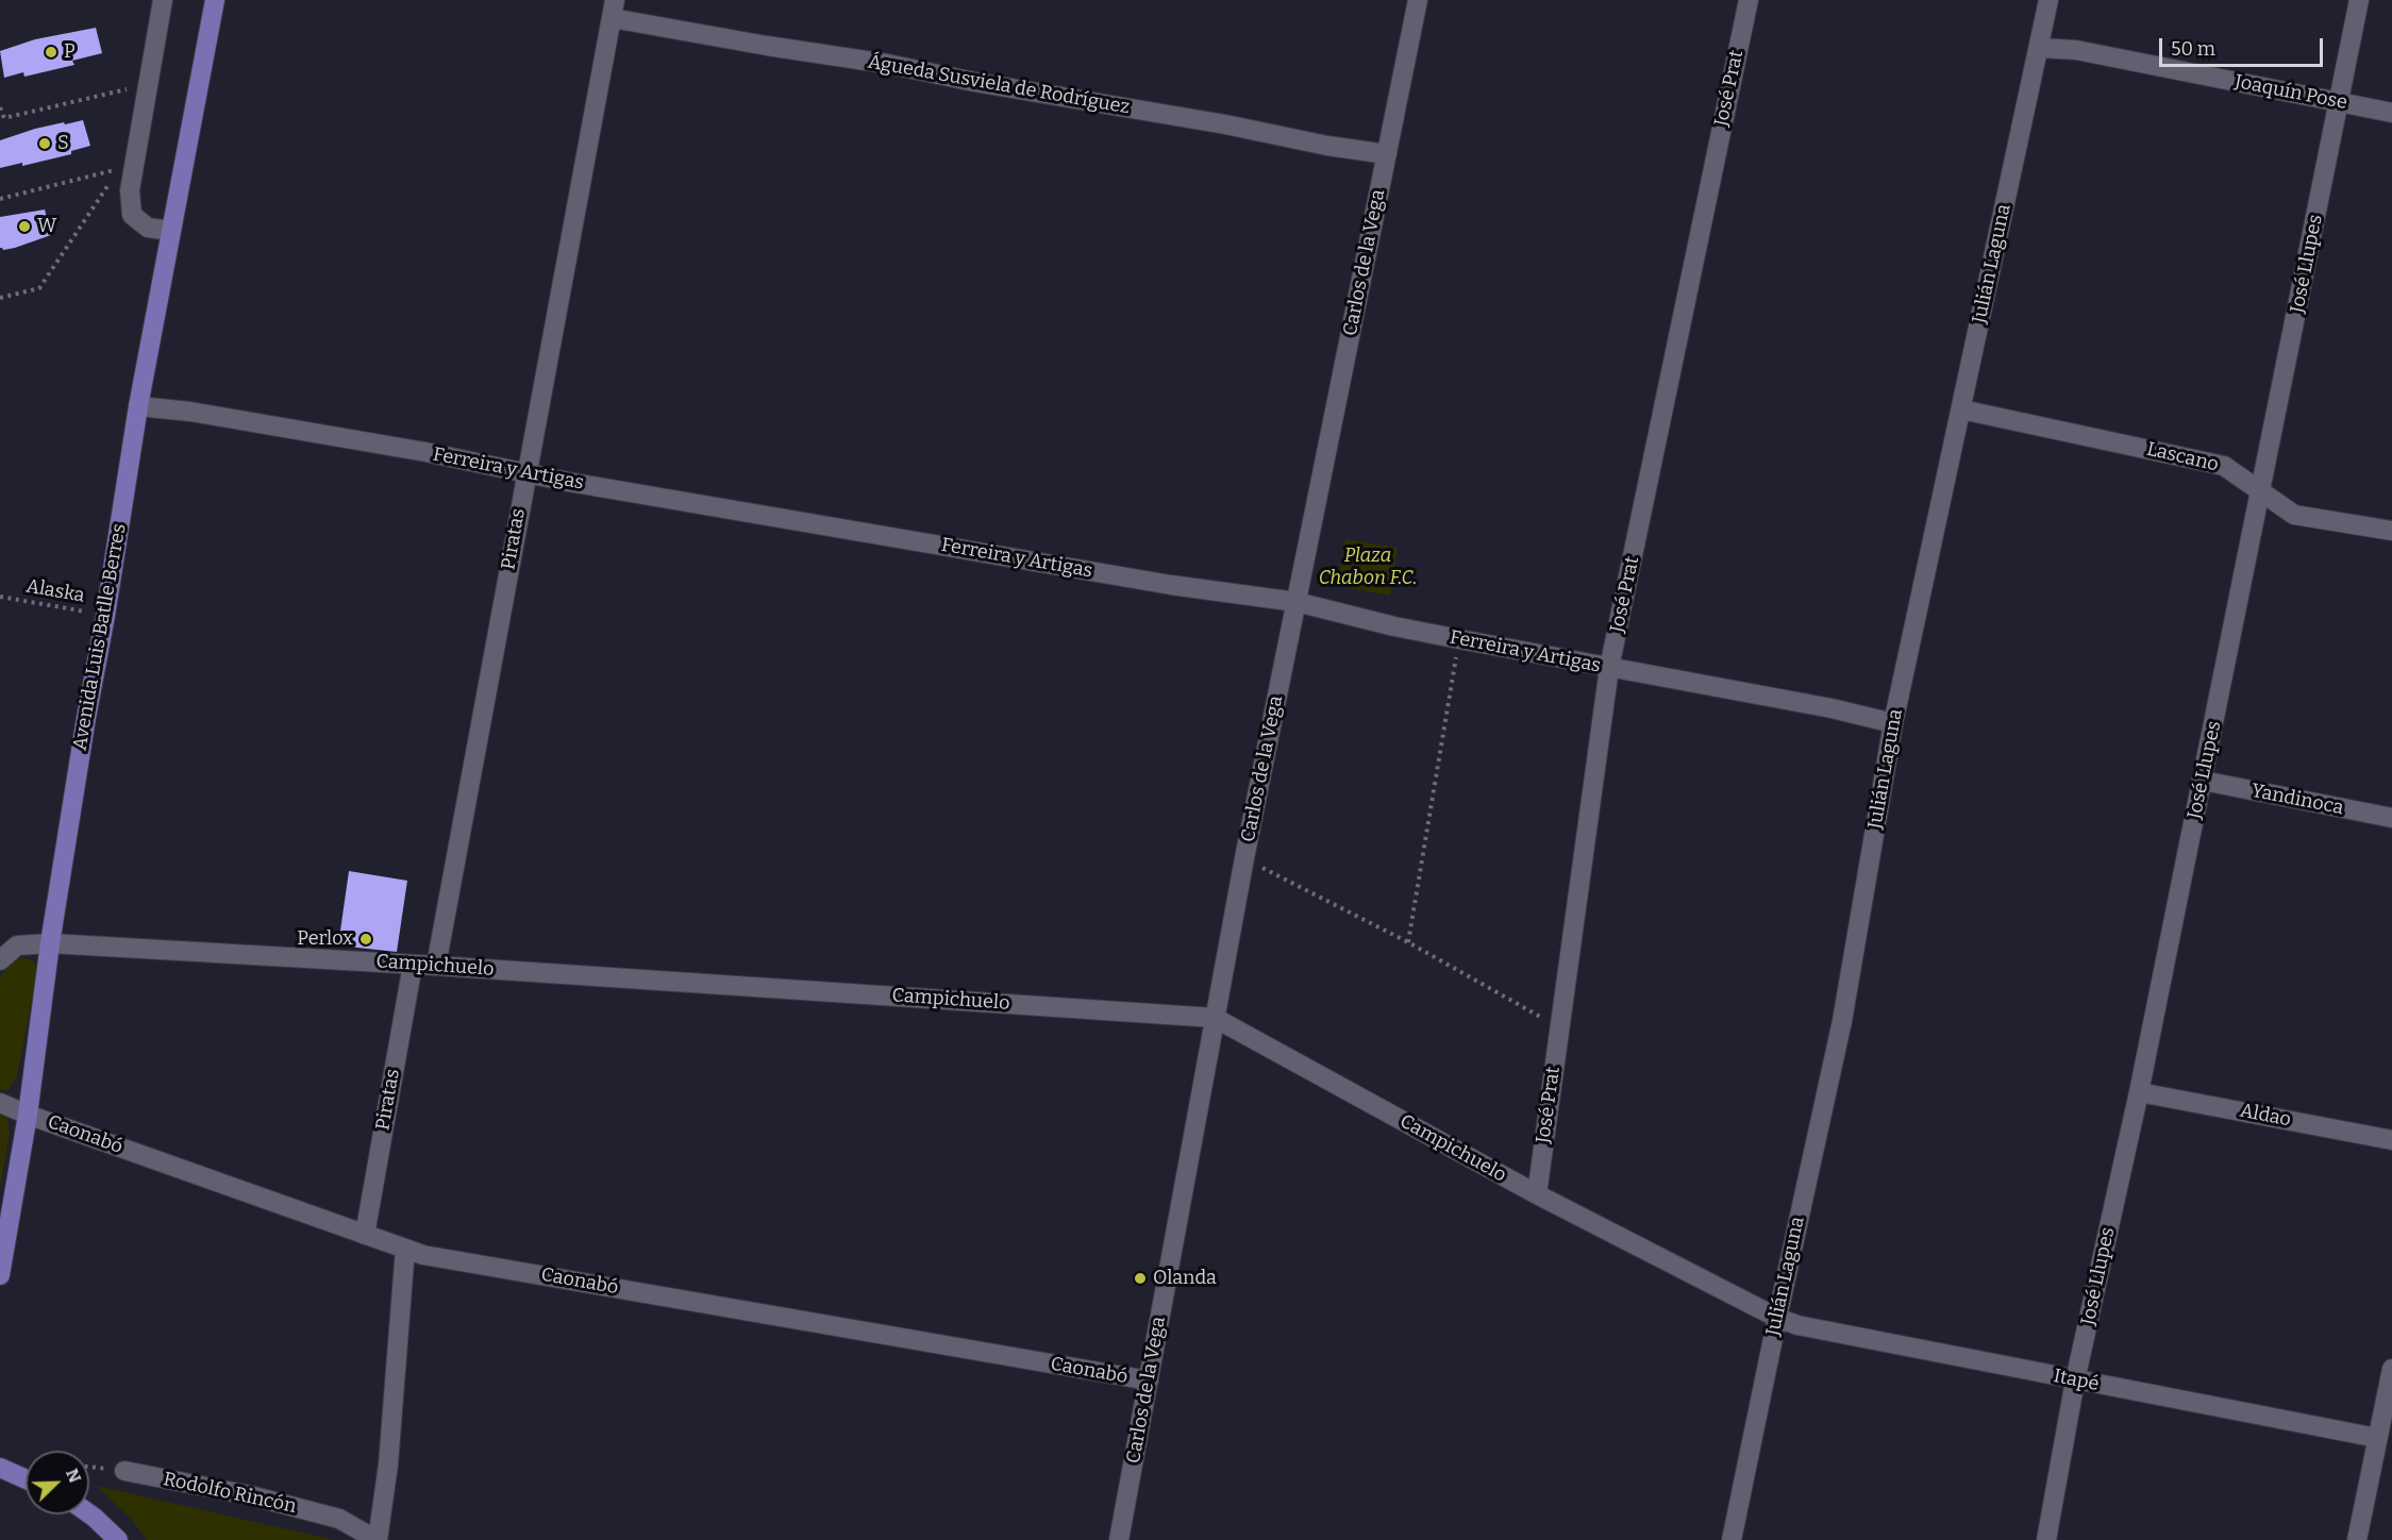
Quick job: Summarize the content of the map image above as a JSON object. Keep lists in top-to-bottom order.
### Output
{
  "streets": {
    "main road": ["Avenida Luis Batlle Berres"],
    "street": [
      "Águeda Susviela de Rodríguez",
      "José Prat",
      "Joaquín Pose",
      "Carlos de la Vega",
      "Julián Laguna",
      "José Llupes",
      "Lascano",
      "Ferreira y Artigas",
      "Piratas",
      "Yandinoca",
      "Campichuelo",
      "Aldao",
      "Caonabó",
      "Itapé",
      "Rodolfo Rincón"
    ],
    "path": ["Alaska"]
  },
  "crossings": [
    ["Águeda Susviela de Rodríguez", "Carlos de la Vega"],
    ["Águeda Susviela de Rodríguez", "Piratas"],
    ["José Prat", "Ferreira y Artigas"],
    ["José Prat", "Campichuelo"],
    ["Joaquín Pose", "Julián Laguna"],
    ["Joaquín Pose", "José Llupes"],
    ["Carlos de la Vega", "Ferreira y Artigas"],
    ["Carlos de la Vega", "Campichuelo"],
    ["Carlos de la Vega", "Caonabó"],
    ["Julián Laguna", "Lascano"],
    ["Julián Laguna", "Ferreira y Artigas"],
    ["Julián Laguna", "Campichuelo"],
    ["Julián Laguna", "Itapé"],
    ["José Llupes", "Lascano"],
    ["José Llupes", "Yandinoca"],
    ["José Llupes", "Aldao"],
    ["José Llupes", "Itapé"],
    ["Ferreira y Artigas", "Piratas"],
    ["Ferreira y Artigas", "Avenida Luis Batlle Berres"],
    ["Piratas", "Campichuelo"],
    ["Piratas", "Caonabó"],
    ["Alaska", "Avenida Luis Batlle Berres"],
    ["Avenida Luis Batlle Berres", "Campichuelo"],
    ["Avenida Luis Batlle Berres", "Caonabó"],
    ["Campichuelo", "Itapé"]
  ],
  "parks": ["Plaza Chabon F.C."],
  "places": [
    "P",
    "S",
    "W",
    "Perlox",
    "Olanda"
  ],
  "scale_bar": "50 m",
  "north": "top right"
}
